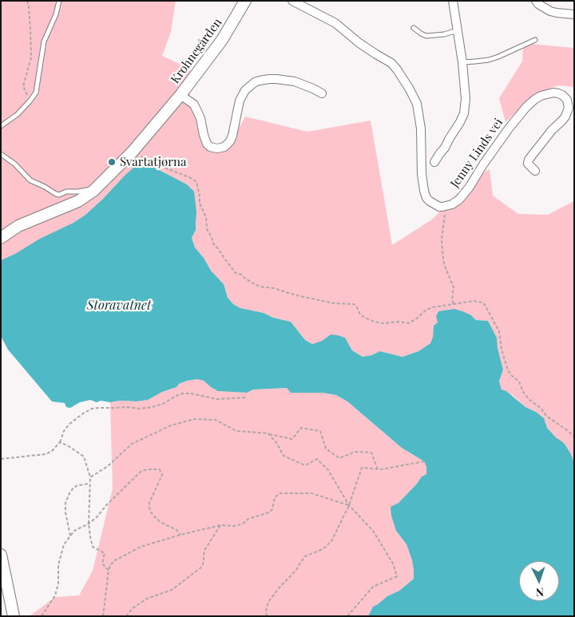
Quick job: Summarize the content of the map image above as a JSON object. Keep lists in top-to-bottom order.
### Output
{
  "streets": {
    "main road": ["Krohnegården"],
    "street": ["Jenny Linds vei"]
  },
  "water": ["Storavatnet"],
  "places": ["Svartatjørna"],
  "north": "bottom"
}
